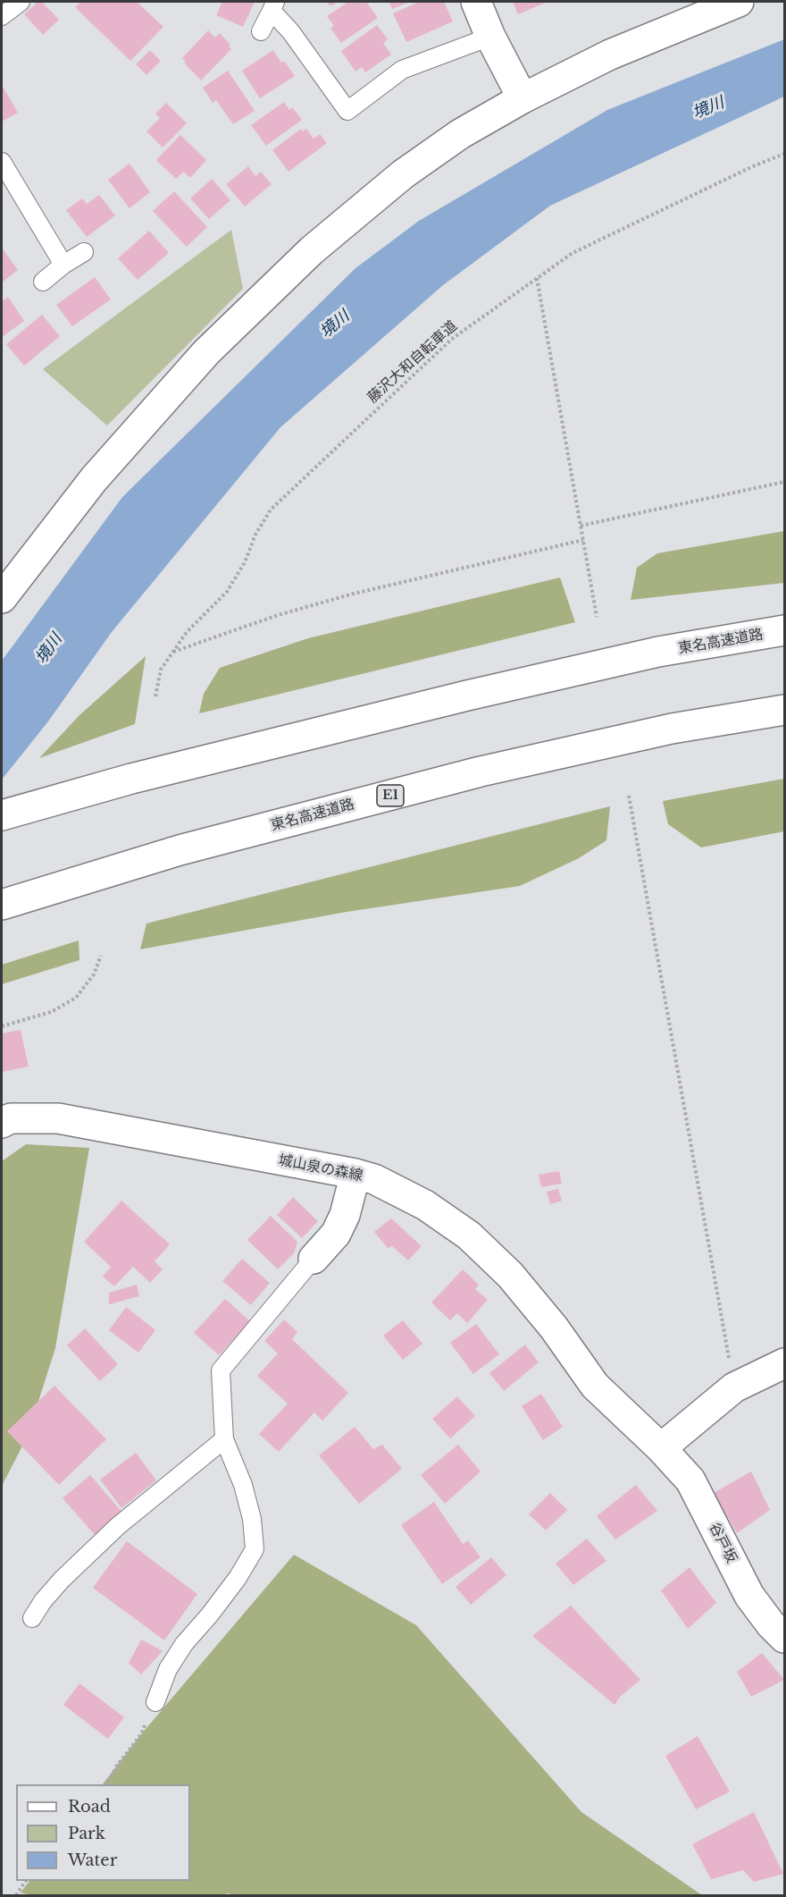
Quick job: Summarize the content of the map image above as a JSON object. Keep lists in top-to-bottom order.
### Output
{
  "streets": {
    "main road": [
      "東名高速道路",
      "E1",
      "城山泉の森線",
      "谷戸坂"
    ],
    "path": ["藤沢大和自転車道"]
  },
  "crossings": [
    ["城山泉の森線", "谷戸坂"]
  ],
  "water": ["境川"],
  "legend": ["Road", "Park", "Water"]
}
